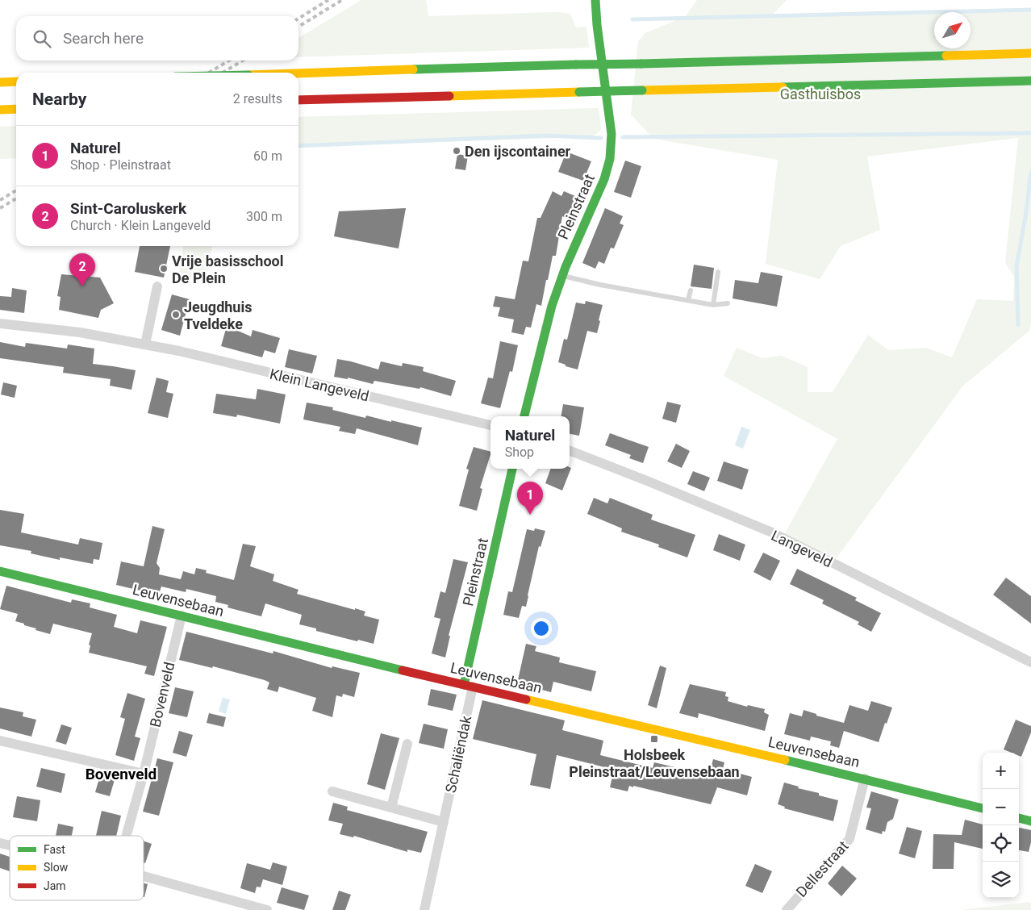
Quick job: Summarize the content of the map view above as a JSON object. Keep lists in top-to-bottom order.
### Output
{
  "streets": {
    "main road": ["Pleinstraat", "Leuvensebaan"],
    "street": [
      "Klein Langeveld",
      "Langeveld",
      "Bovenveld",
      "Schaliëndak",
      "Dellestraat"
    ]
  },
  "crossings": [
    ["Pleinstraat", "Leuvensebaan"],
    ["Pleinstraat", "Schaliëndak"],
    ["Leuvensebaan", "Bovenveld"],
    ["Leuvensebaan", "Schaliëndak"],
    ["Leuvensebaan", "Dellestraat"]
  ],
  "districts": ["Bovenveld"],
  "parks": ["Gasthuisbos"],
  "places": {
    "other": ["Den ijscontainer", "Vrije basisschool De Plein", "Jeugdhuis Tveldeke"],
    "transit": ["Holsbeek Pleinstraat/Leuvensebaan"]
  },
  "legend": ["Fast", "Slow", "Jam"],
  "north": "top right",
  "page": {
    "search": "Search here",
    "heading": ["Nearby", "2 results"],
    "list": [
      {
        "mark": "1",
        "name": "Naturel",
        "note": "Shop · Pleinstraat",
        "value": "60 m"
      },
      {
        "mark": "2",
        "name": "Sint-Caroluskerk",
        "note": "Church · Klein Langeveld",
        "value": "300 m"
      }
    ],
    "pins": ["2", "1"],
    "popup": ["Naturel", "Shop"],
    "map_buttons": ["+", "−"]
  }
}
